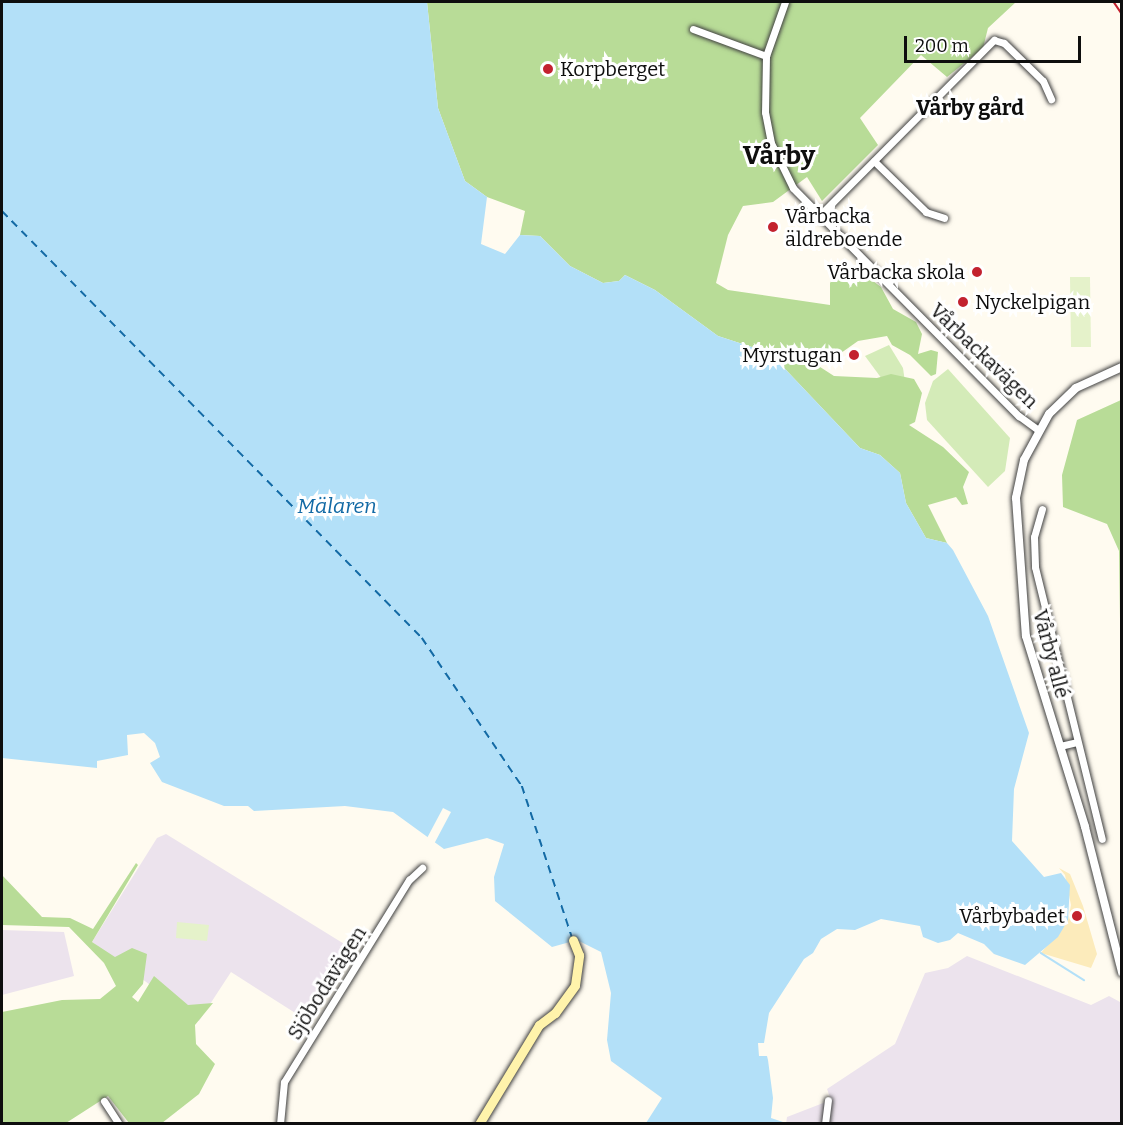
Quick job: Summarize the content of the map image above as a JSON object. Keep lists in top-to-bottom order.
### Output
{
  "streets": {
    "street": ["Vårbackavägen", "Vårby allé", "Sjöbodavägen"]
  },
  "crossings": [
    ["Vårbackavägen", "Vårby allé"]
  ],
  "districts": ["Vårby gård", "Vårby"],
  "water": ["Mälaren"],
  "places": [
    "Korpberget",
    "Vårbacka äldreboende",
    "Vårbacka skola",
    "Nyckelpigan",
    "Myrstugan",
    "Vårbybadet"
  ],
  "scale_bar": "200 m"
}
